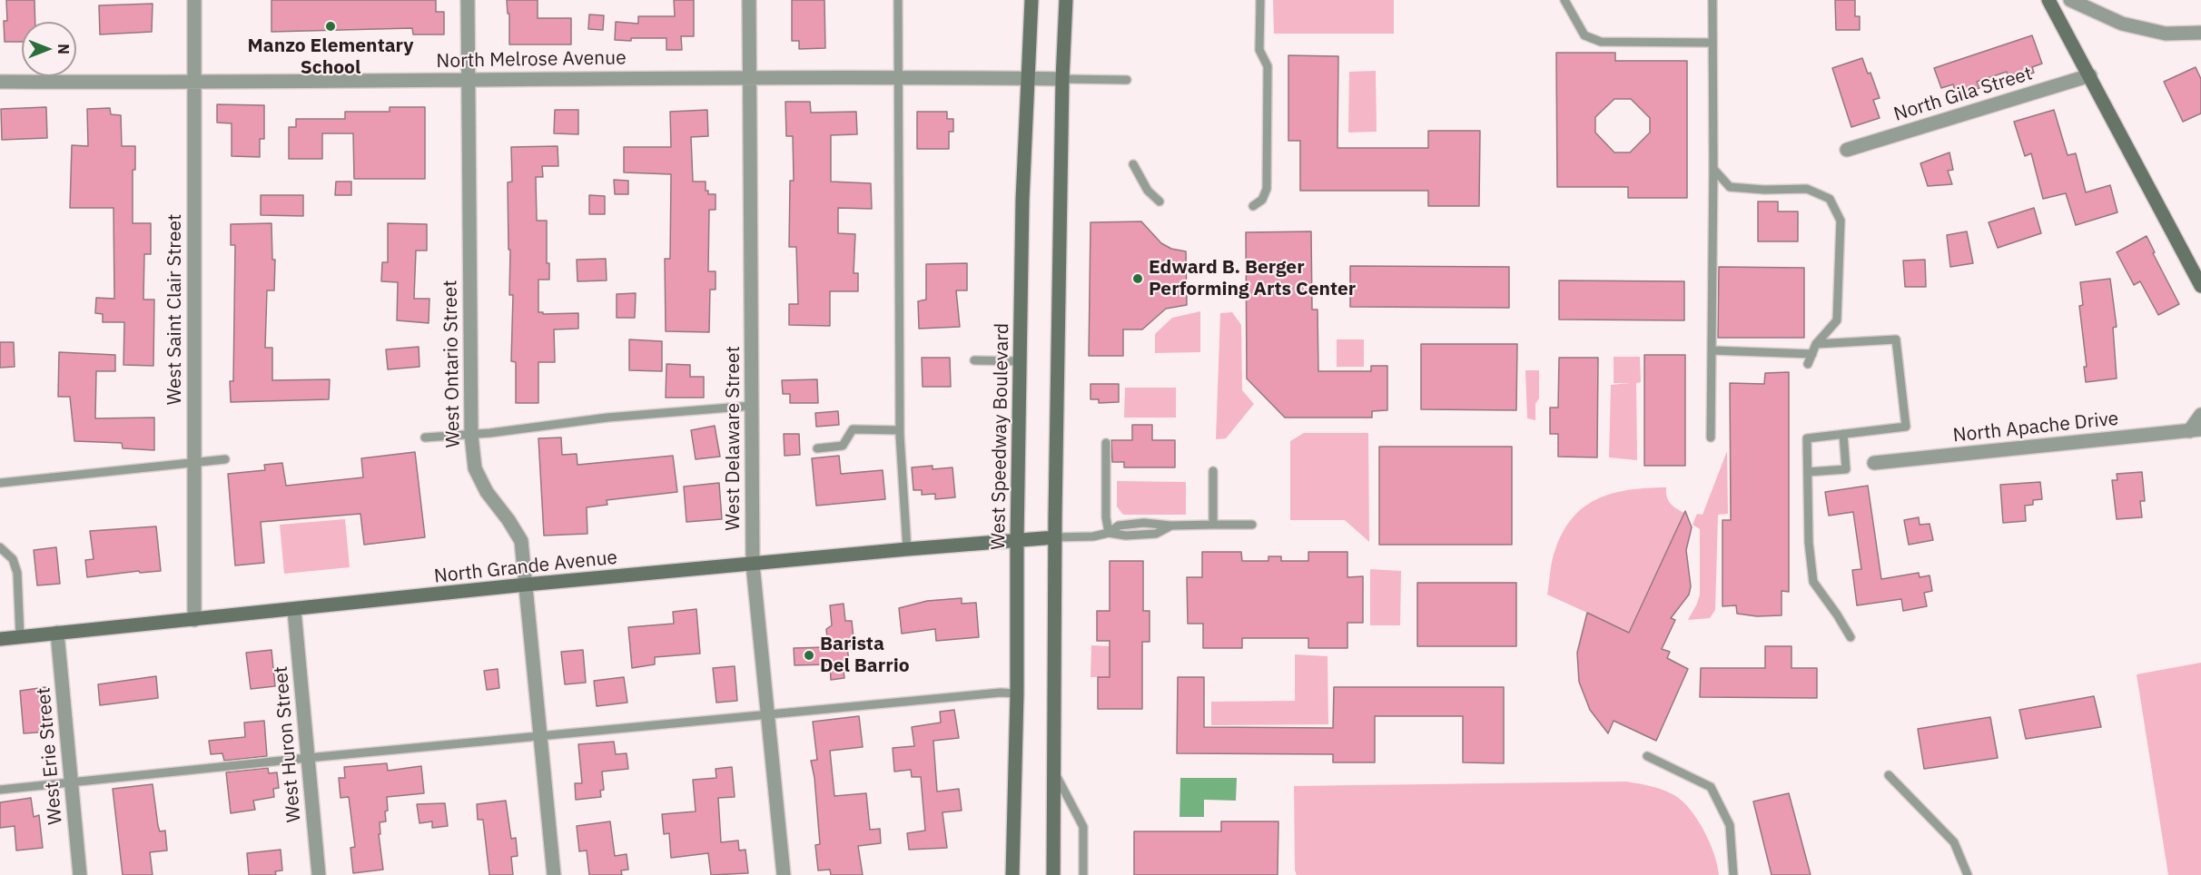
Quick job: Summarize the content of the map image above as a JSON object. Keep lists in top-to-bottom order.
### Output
{
  "streets": {
    "main road": ["West Speedway Boulevard", "North Grande Avenue"],
    "street": [
      "North Melrose Avenue",
      "North Gila Street",
      "West Saint Clair Street",
      "West Ontario Street",
      "North Apache Drive",
      "West Delaware Street",
      "West Huron Street",
      "West Erie Street"
    ]
  },
  "crossings": [
    ["North Melrose Avenue", "West Saint Clair Street"],
    ["North Melrose Avenue", "West Ontario Street"],
    ["North Melrose Avenue", "West Speedway Boulevard"],
    ["North Melrose Avenue", "West Delaware Street"],
    ["West Saint Clair Street", "North Grande Avenue"],
    ["West Ontario Street", "North Grande Avenue"],
    ["West Speedway Boulevard", "North Grande Avenue"],
    ["West Delaware Street", "North Grande Avenue"],
    ["North Grande Avenue", "West Huron Street"],
    ["North Grande Avenue", "West Erie Street"]
  ],
  "places": ["Manzo Elementary School", "Edward B. Berger Performing Arts Center", "Barista Del Barrio"],
  "north": "right"
}
